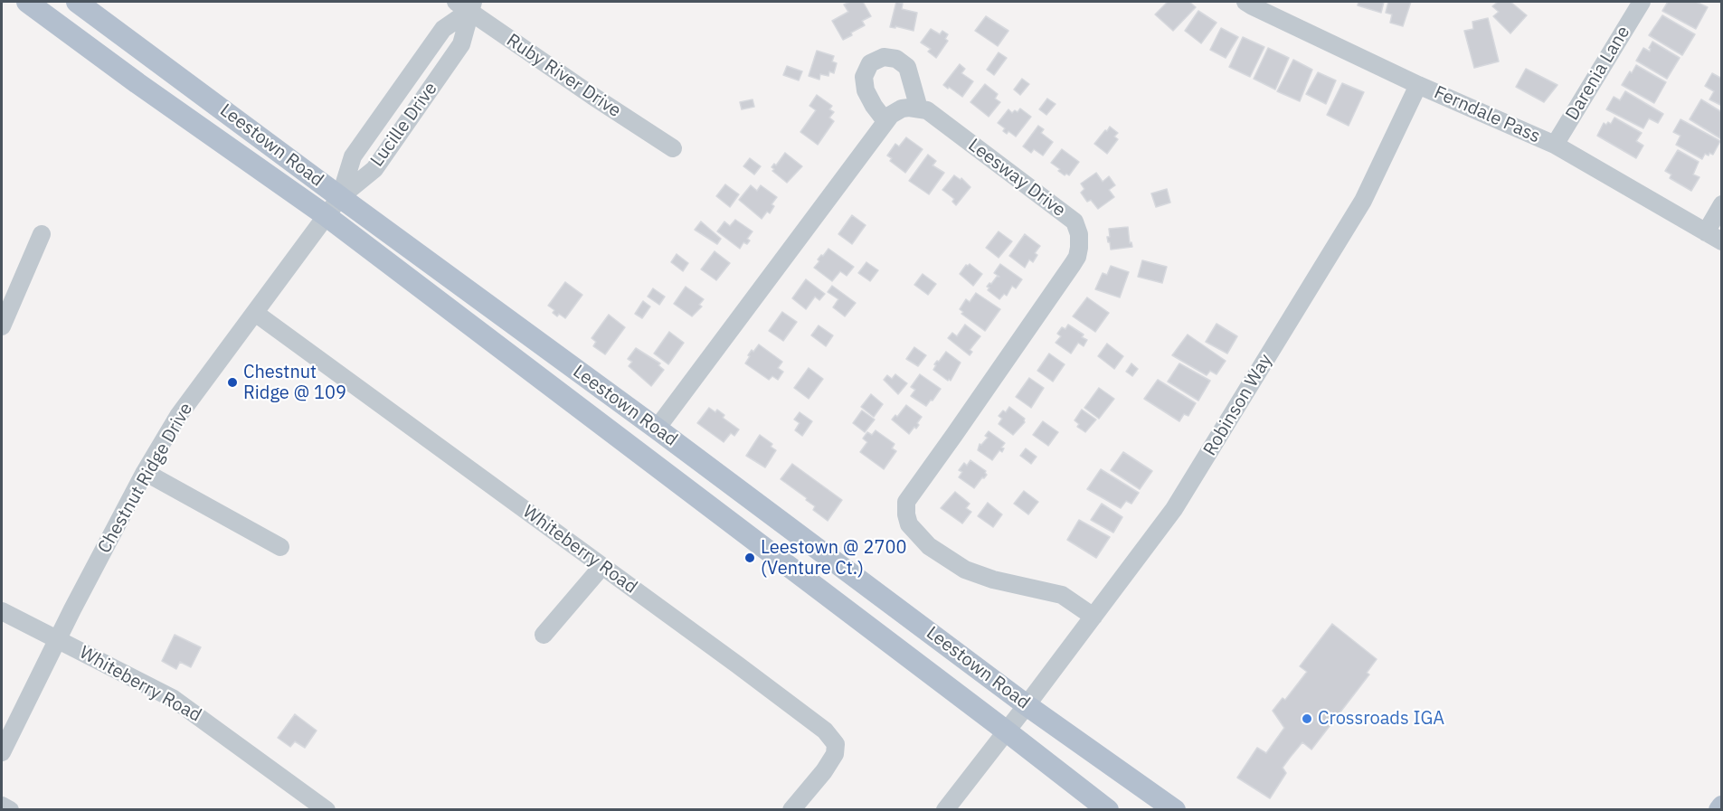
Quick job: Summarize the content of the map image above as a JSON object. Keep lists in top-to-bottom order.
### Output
{
  "streets": {
    "main road": ["Leestown Road"],
    "street": [
      "Darenia Lane",
      "Ruby River Drive",
      "Ferndale Pass",
      "Lucille Drive",
      "Leesway Drive",
      "Robinson Way",
      "Chestnut Ridge Drive",
      "Whiteberry Road"
    ]
  },
  "crossings": [
    ["Darenia Lane", "Ferndale Pass"],
    ["Ruby River Drive", "Lucille Drive"],
    ["Ferndale Pass", "Robinson Way"],
    ["Lucille Drive", "Leestown Road"],
    ["Lucille Drive", "Chestnut Ridge Drive"],
    ["Leestown Road", "Robinson Way"],
    ["Leestown Road", "Chestnut Ridge Drive"],
    ["Leesway Drive", "Robinson Way"],
    ["Chestnut Ridge Drive", "Whiteberry Road"]
  ],
  "places": ["Chestnut Ridge @ 109", "Leestown @ 2700 (Venture Ct.)", "Crossroads IGA"]
}
